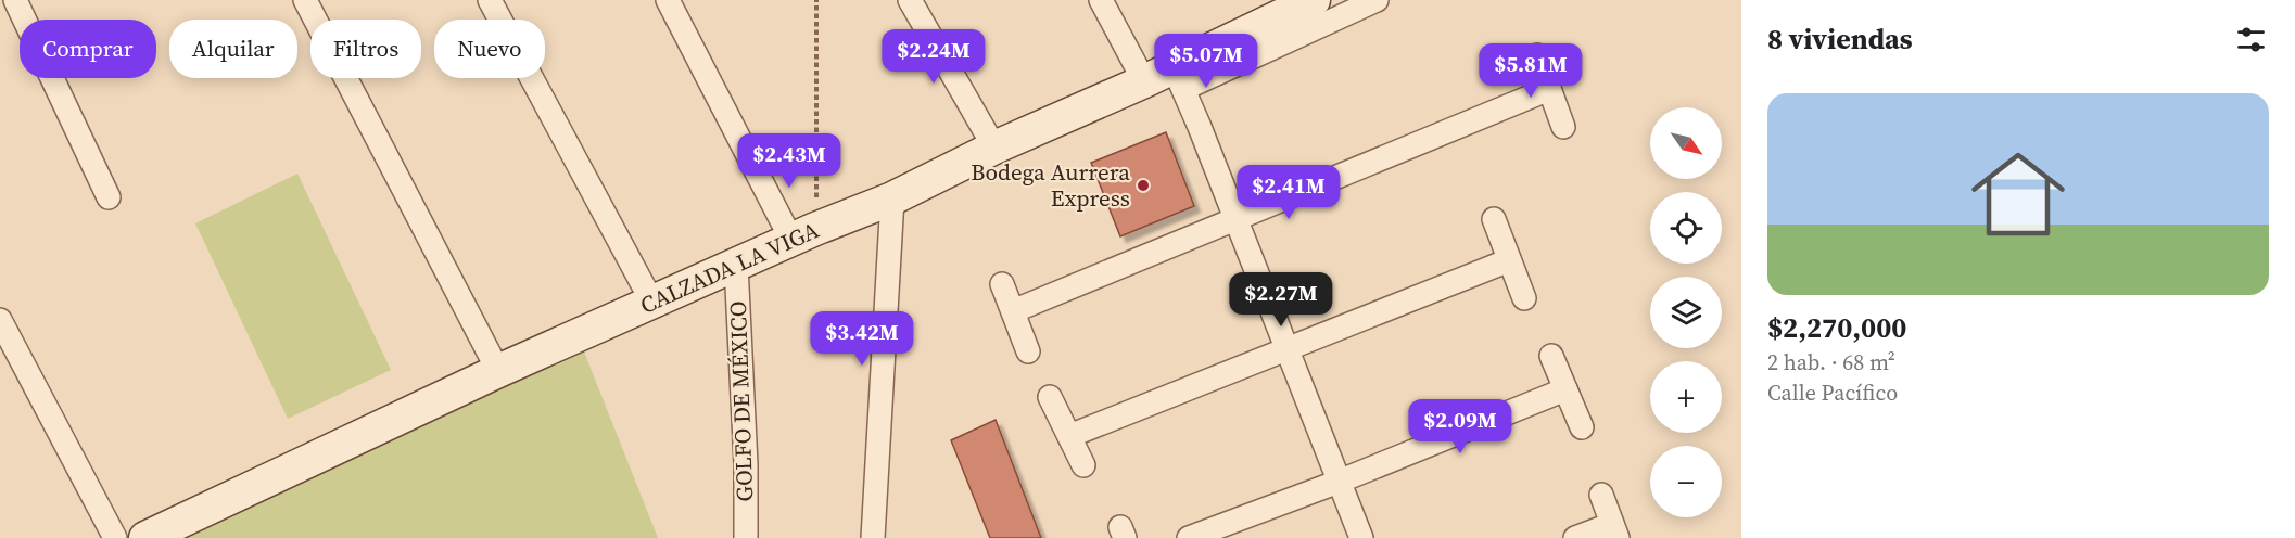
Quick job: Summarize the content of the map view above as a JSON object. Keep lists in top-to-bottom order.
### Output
{
  "streets": {
    "main road": ["CALZADA LA VIGA"],
    "street": ["GOLFO DE MÉXICO"]
  },
  "crossings": [
    ["CALZADA LA VIGA", "GOLFO DE MÉXICO"]
  ],
  "places": ["Bodega Aurrera Express"],
  "north": "bottom right",
  "page": {
    "heading": "8 viviendas",
    "chip": [
      "Comprar",
      "Alquilar",
      "Filtros",
      "Nuevo"
    ],
    "price": [
      "$2.24M",
      "$5.07M",
      "$5.81M",
      "$2.43M",
      "$2.41M",
      "$2.27M",
      "$3.42M",
      "$2.09M"
    ],
    "list": [
      {
        "name": "$2,270,000",
        "note": "2 hab. · 68 m² · Calle Pacífico"
      }
    ],
    "map_buttons": ["+", "−"]
  }
}
